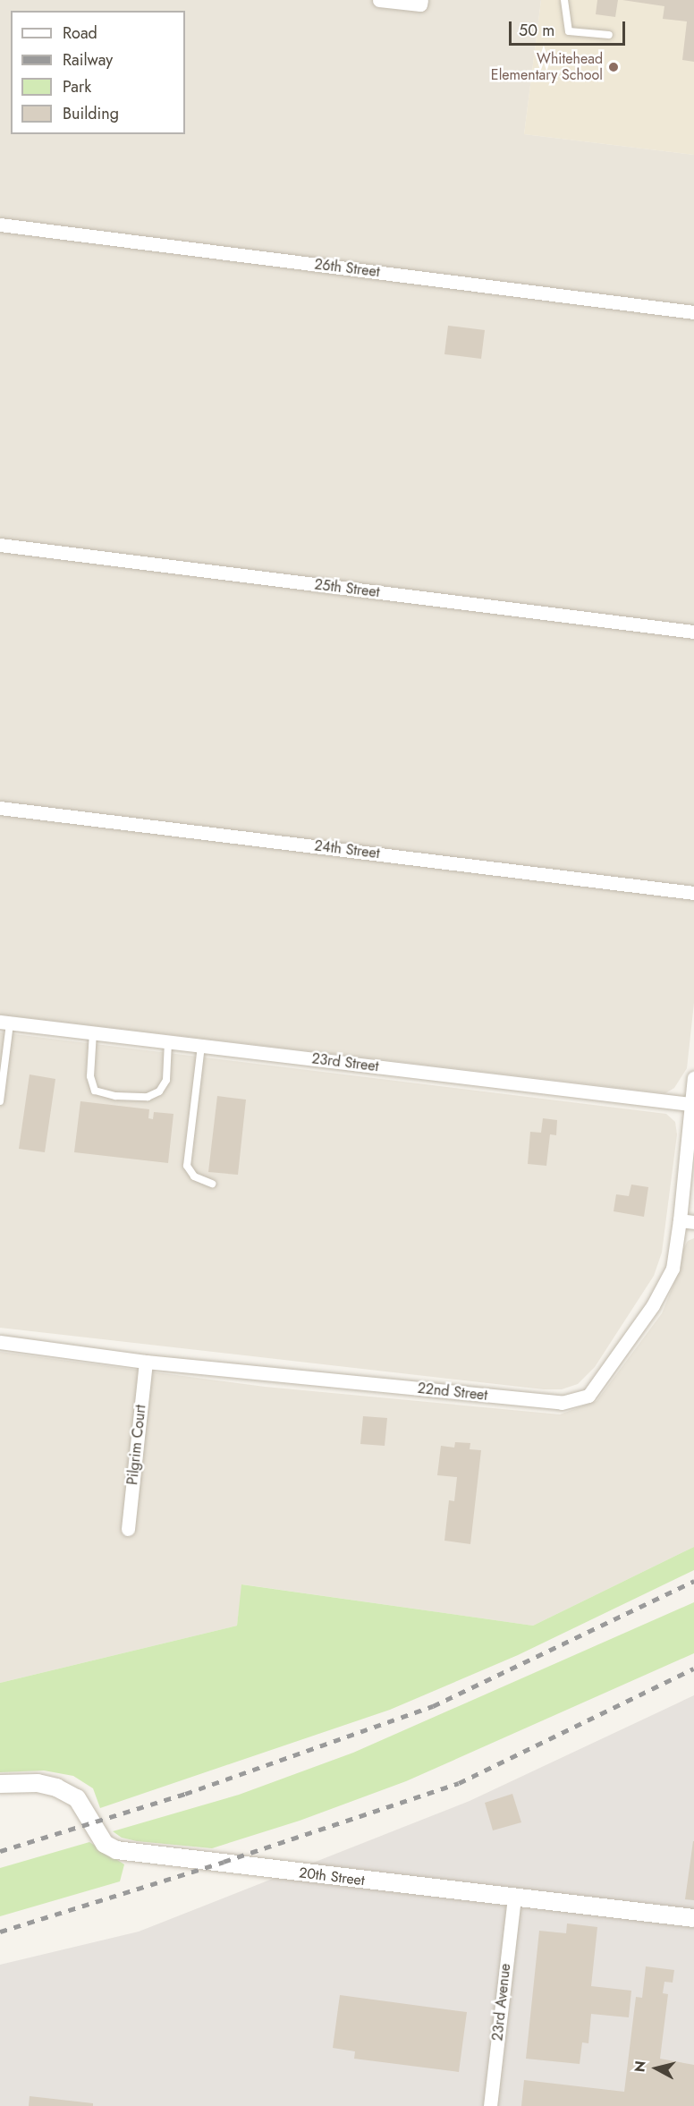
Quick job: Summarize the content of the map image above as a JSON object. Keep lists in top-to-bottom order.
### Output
{
  "streets": {
    "street": [
      "26th Street",
      "25th Street",
      "24th Street",
      "23rd Street",
      "22nd Street",
      "Pilgrim Court",
      "20th Street",
      "23rd Avenue"
    ]
  },
  "crossings": [
    ["23rd Street", "22nd Street"],
    ["22nd Street", "Pilgrim Court"],
    ["20th Street", "23rd Avenue"]
  ],
  "places": ["Whitehead Elementary School"],
  "legend": [
    "Road",
    "Railway",
    "Park",
    "Building"
  ],
  "scale_bar": "50 m",
  "north": "left"
}
